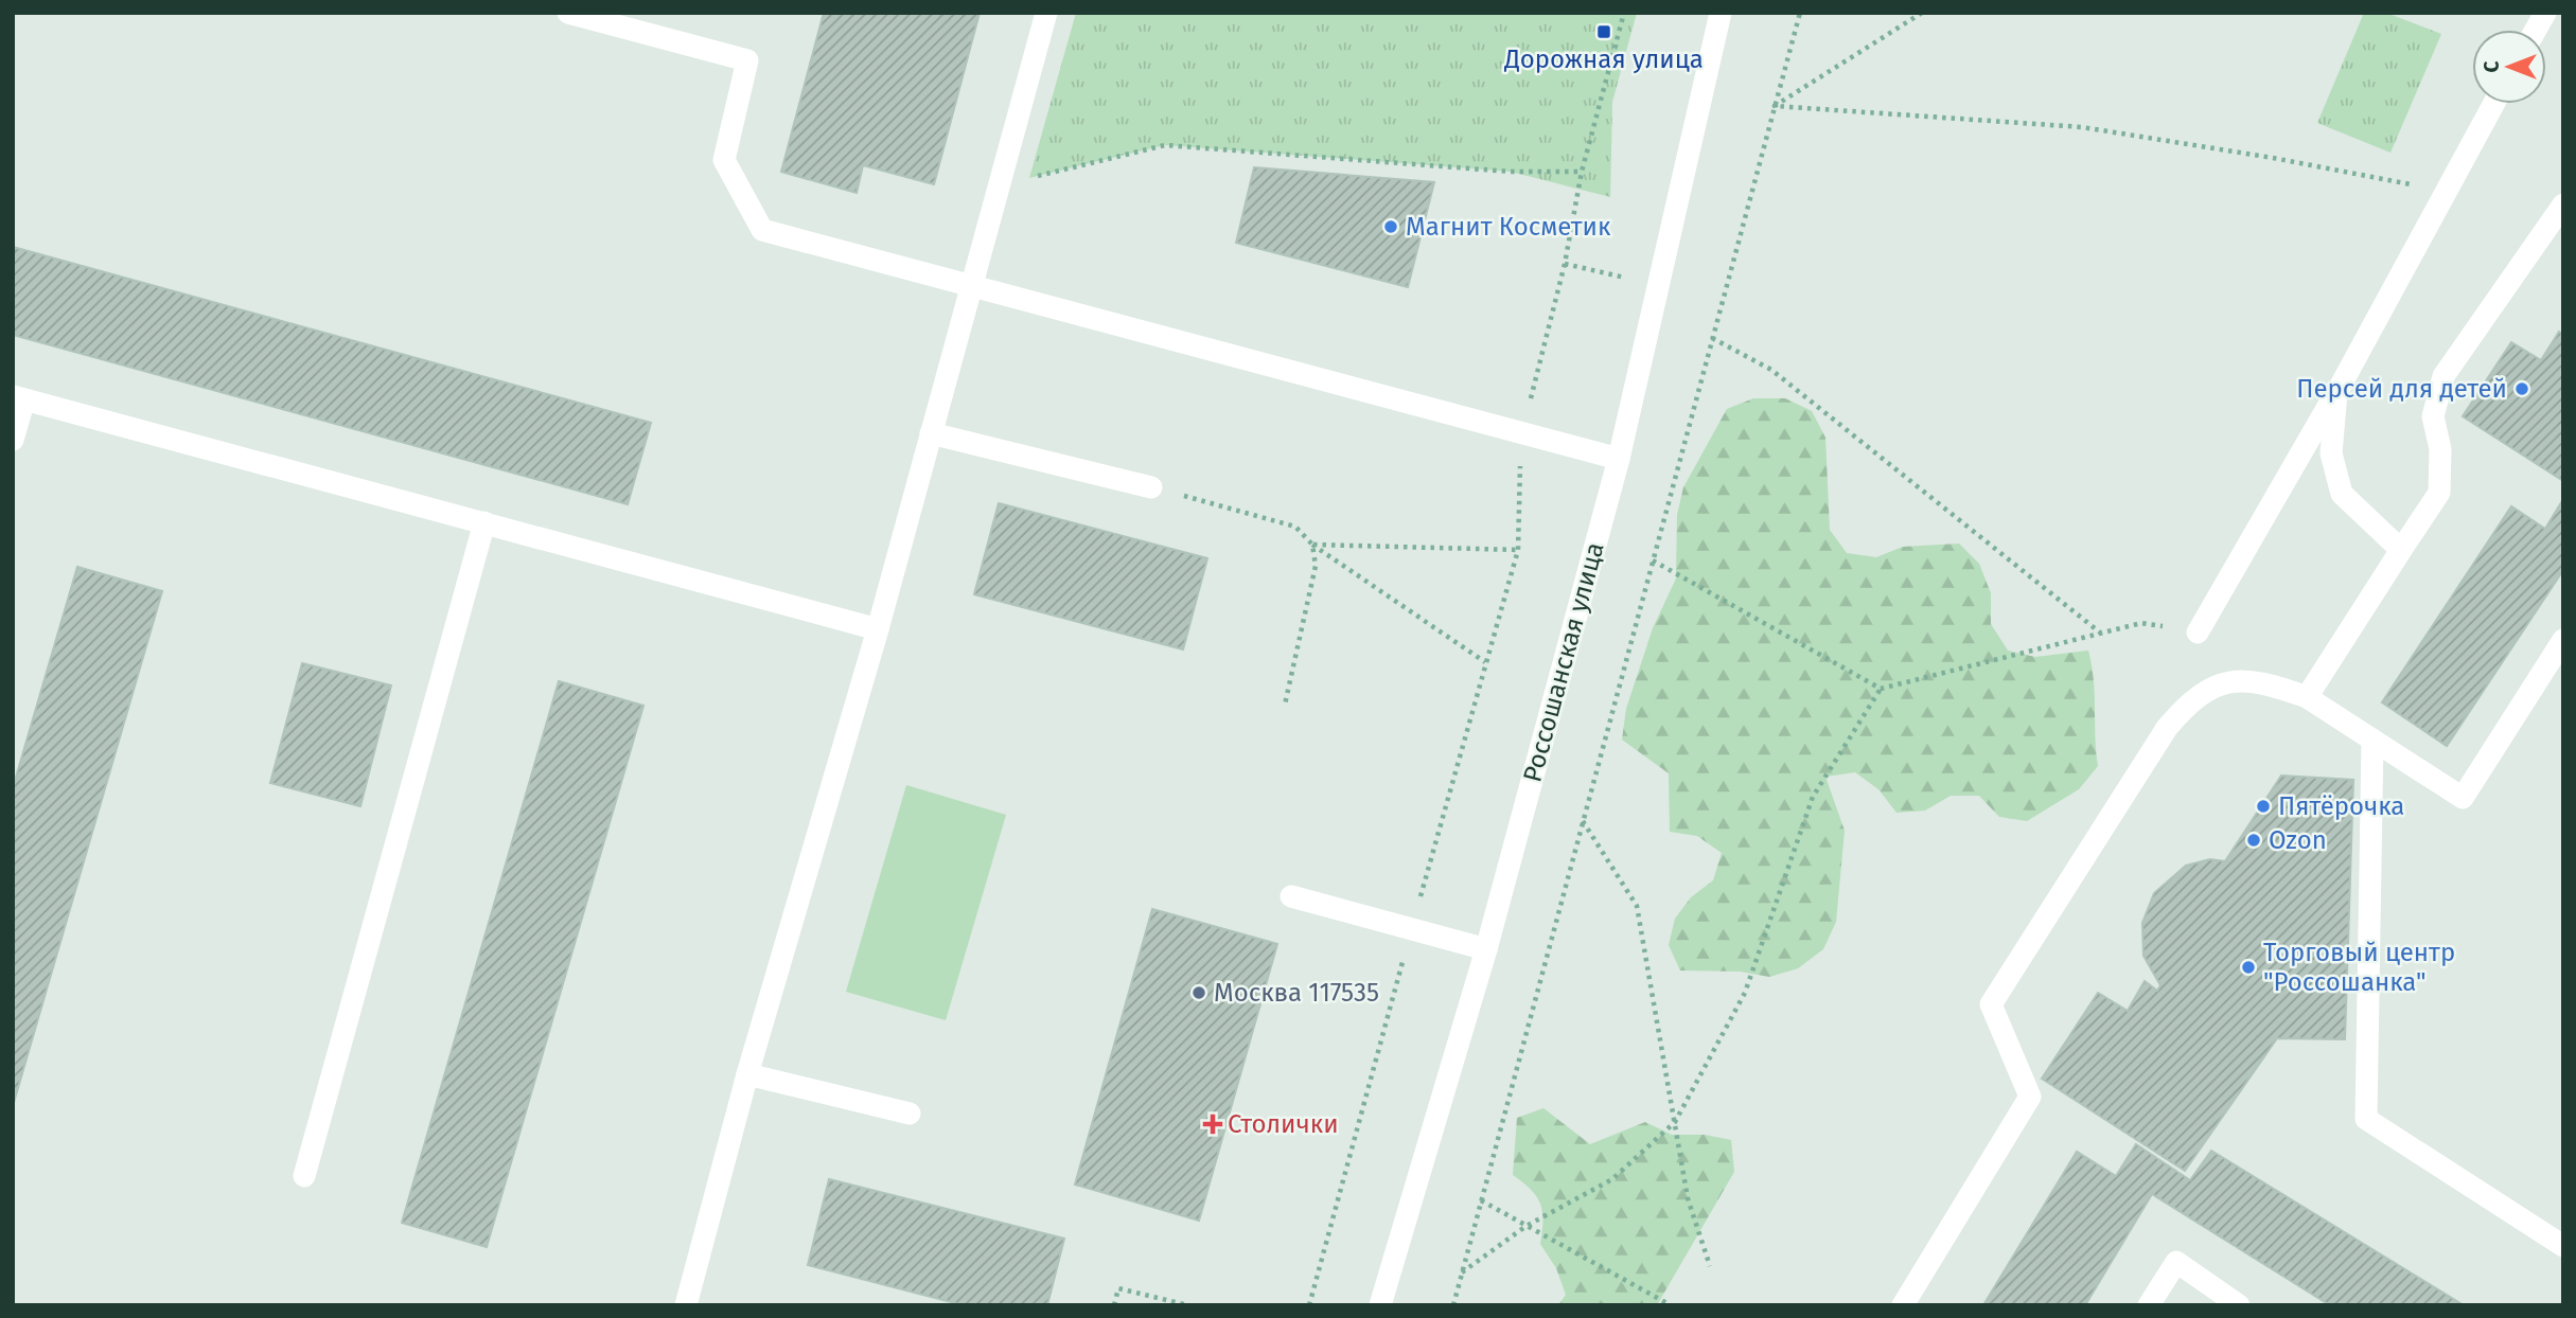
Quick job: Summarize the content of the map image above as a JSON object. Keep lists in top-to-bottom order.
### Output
{
  "streets": {
    "street": ["Россошанская улица"]
  },
  "places": {
    "transit": ["Дорожная улица"],
    "other": [
      "Магнит Косметик",
      "Персей для детей",
      "Пятёрочка",
      "Ozon",
      "Торговый центр \"Россошанка\"",
      "Москва 117535"
    ],
    "health": ["Столички"]
  },
  "north": "left"
}
